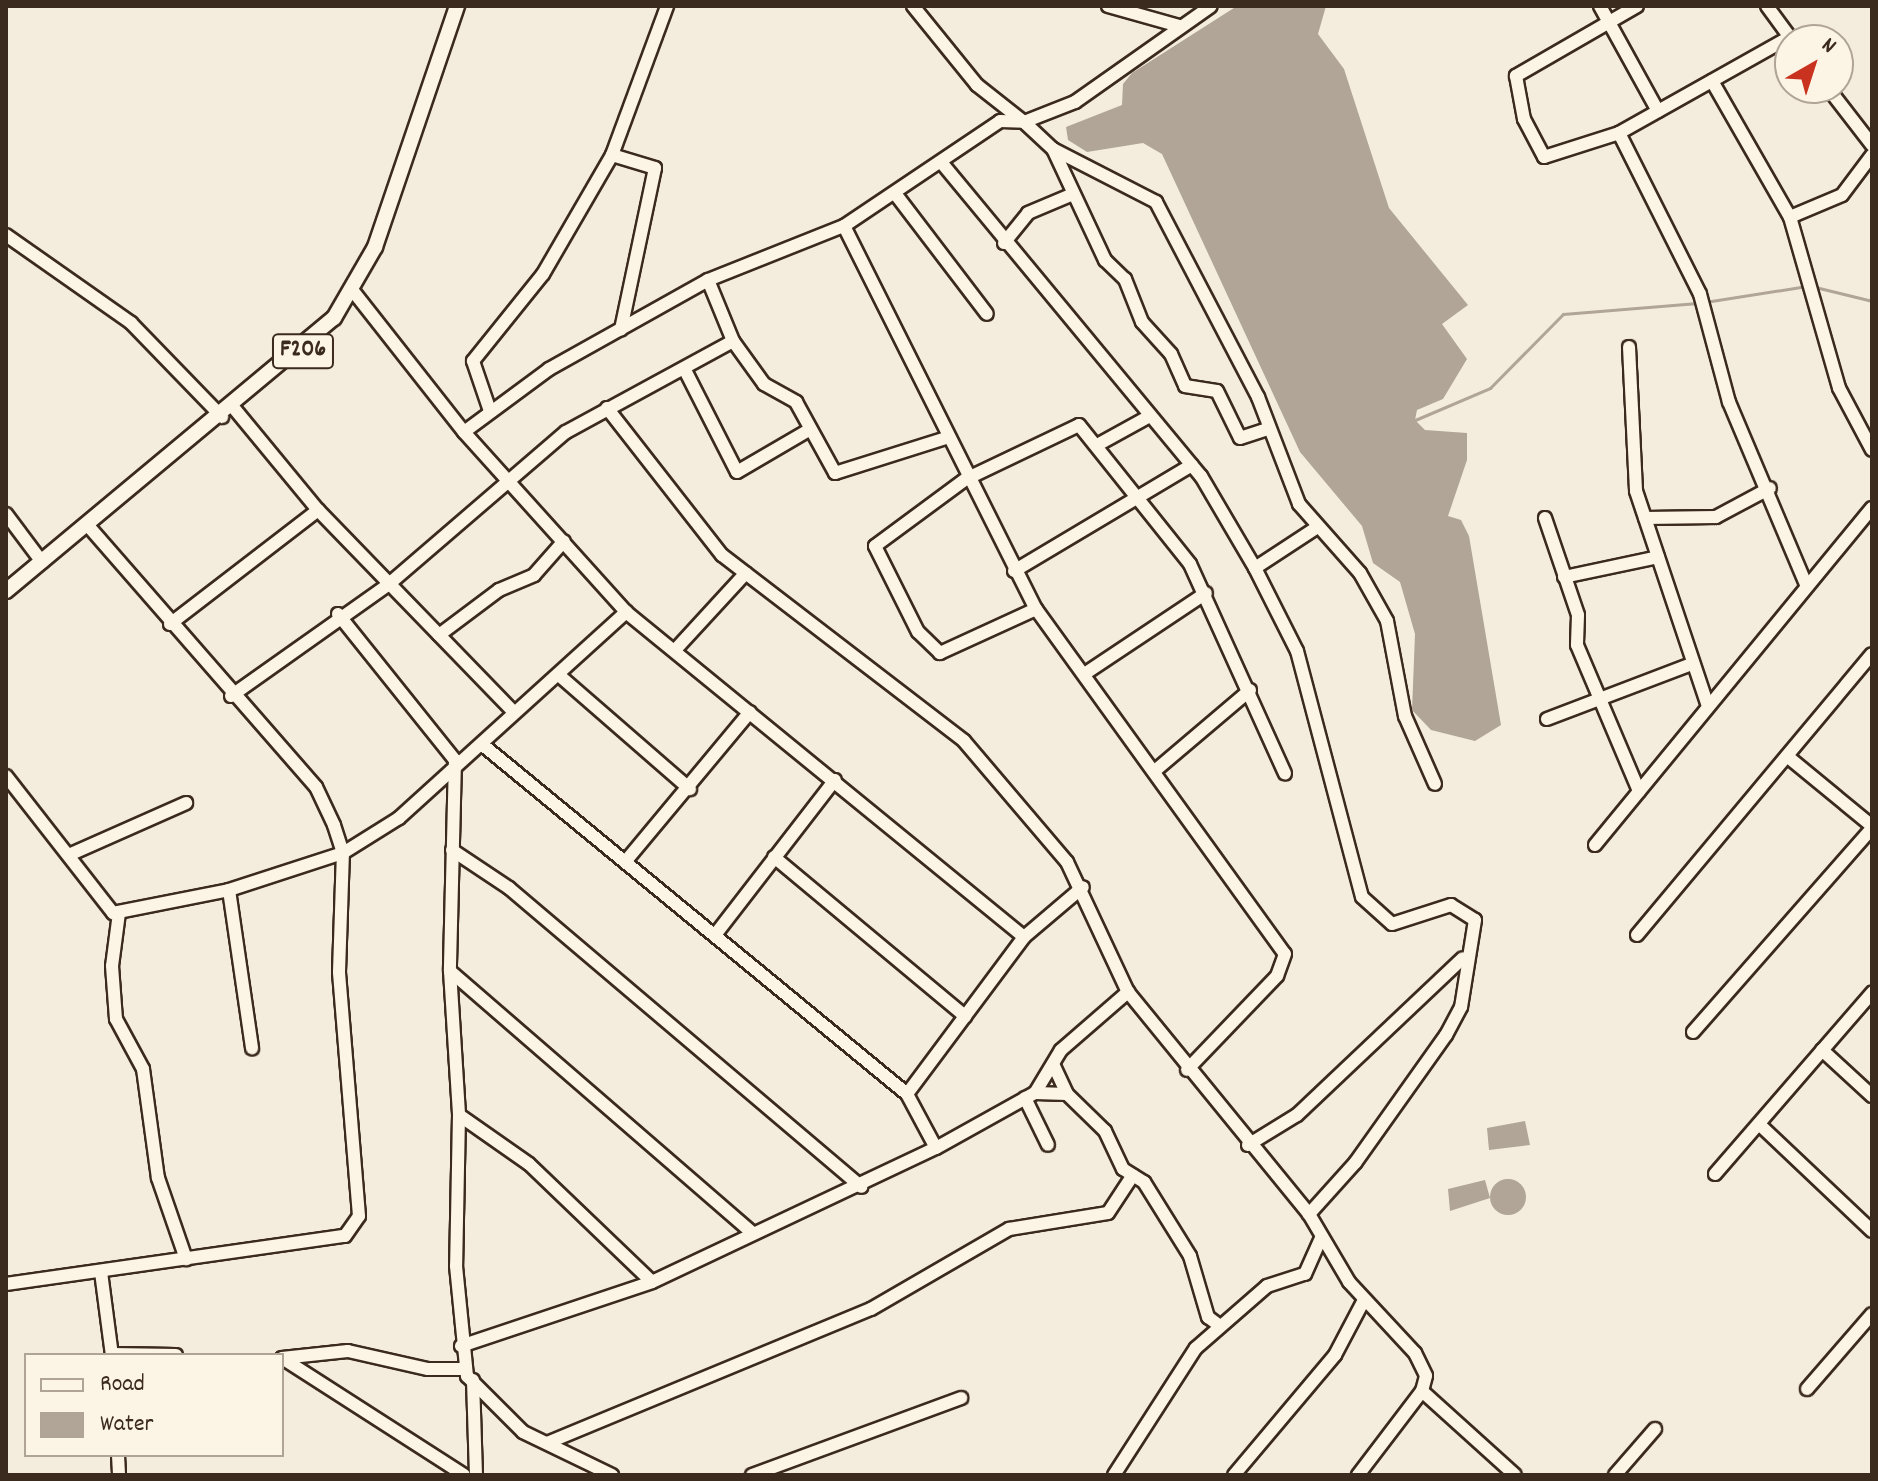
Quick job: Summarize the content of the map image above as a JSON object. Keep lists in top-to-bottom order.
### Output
{
  "streets": {
    "main road": ["F206"]
  },
  "legend": ["Road", "Water"],
  "north": "top right"
}
